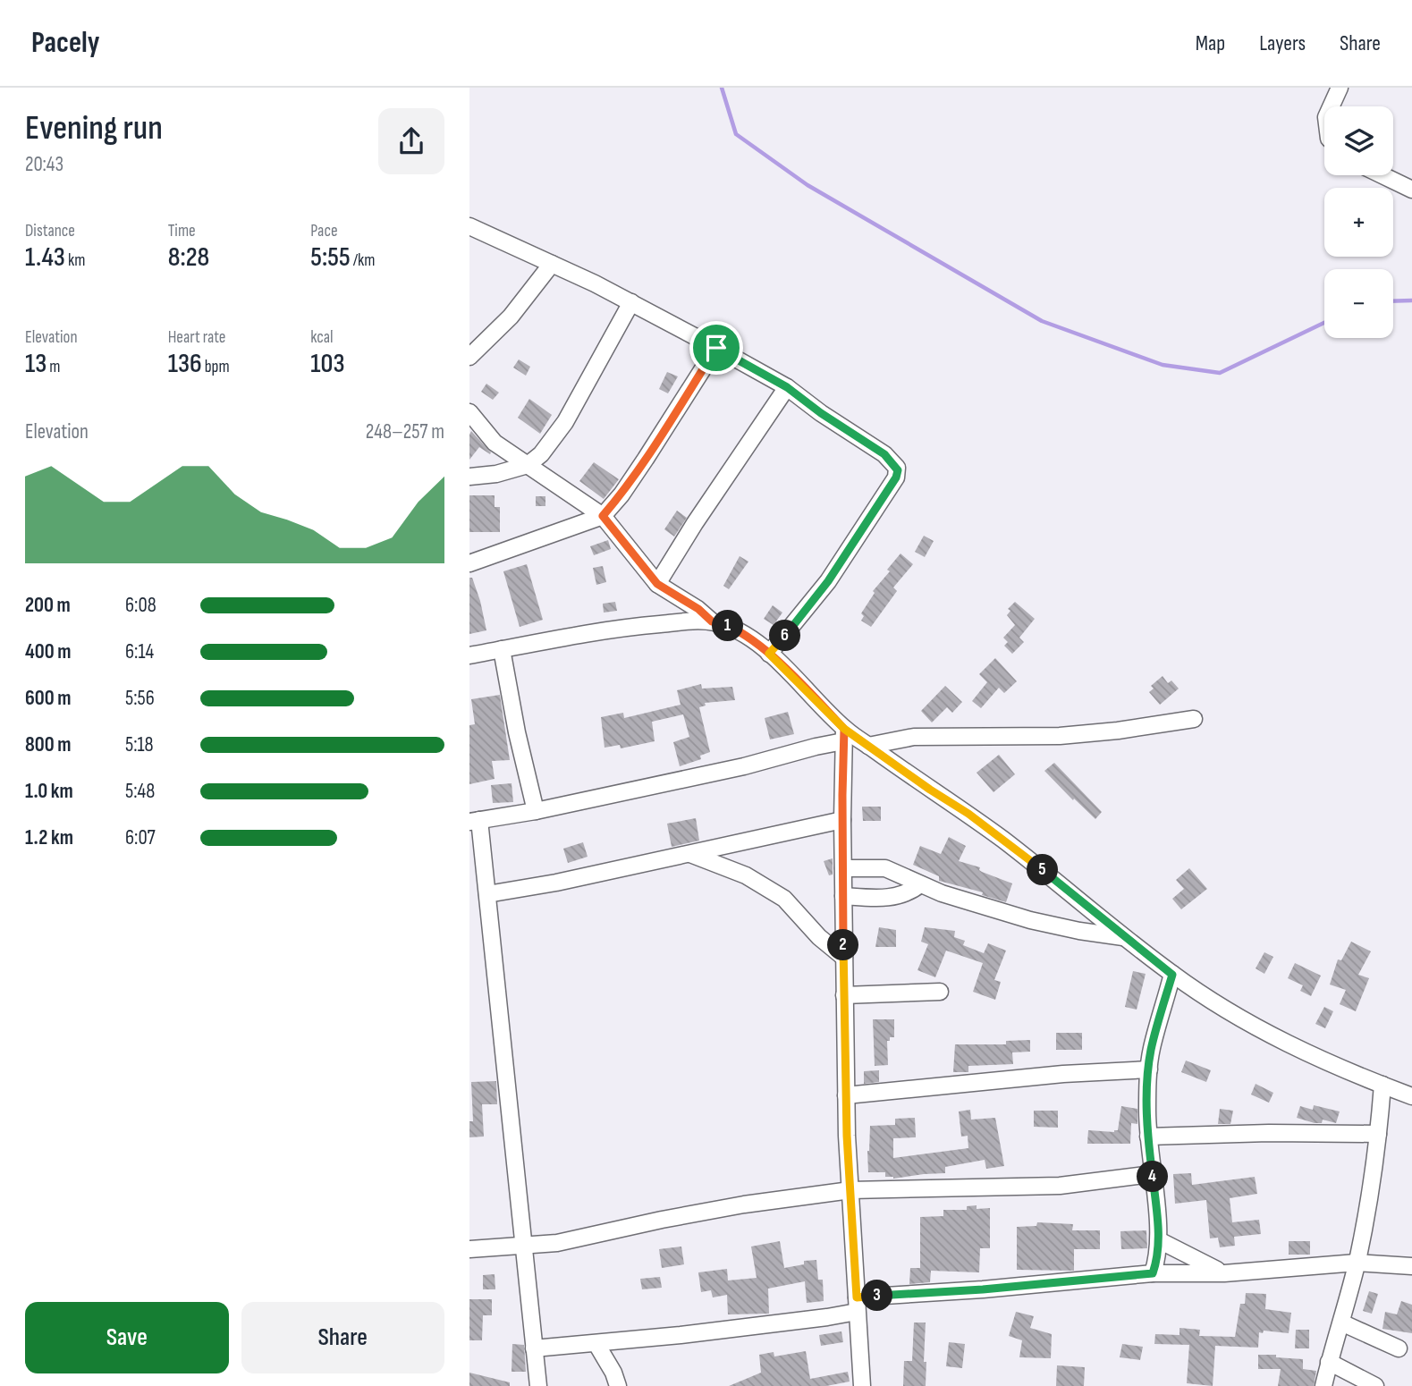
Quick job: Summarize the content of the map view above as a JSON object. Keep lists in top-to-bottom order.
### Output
{
  "page": {
    "header": "Pacely",
    "nav": ["Map", "Layers", "Share"],
    "heading": ["Evening run", "20:43"],
    "map_buttons": ["+", "−"],
    "stats": [
      ["Distance", "1.43 km"],
      ["Time", "8:28"],
      ["Pace", "5:55 /km"],
      ["Elevation", "13 m"],
      ["Heart rate", "136 bpm"],
      ["kcal", "103"]
    ],
    "chart": ["Elevation", "248–257 m"],
    "list": [
      {
        "name": "200 m",
        "note": "6:08"
      },
      {
        "name": "400 m",
        "note": "6:14"
      },
      {
        "name": "600 m",
        "note": "5:56"
      },
      {
        "name": "800 m",
        "note": "5:18"
      },
      {
        "name": "1.0 km",
        "note": "5:48"
      },
      {
        "name": "1.2 km",
        "note": "6:07"
      }
    ],
    "pins": [
      "1",
      "6",
      "5",
      "2",
      "4",
      "3"
    ],
    "buttons": ["Save", "Share"]
  }
}
